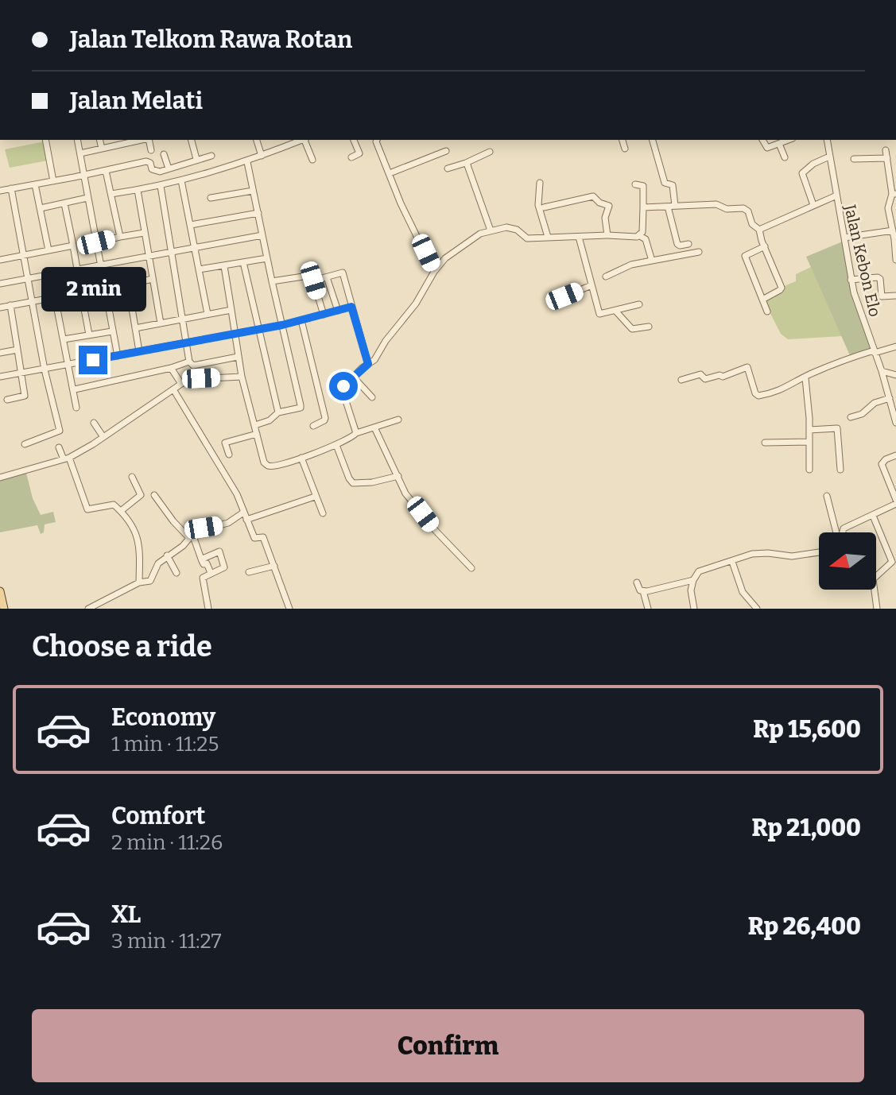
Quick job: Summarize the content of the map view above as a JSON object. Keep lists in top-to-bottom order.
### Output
{
  "streets": {
    "street": ["Jalan Kebon Elo"]
  },
  "north": "left",
  "page": {
    "banner": ["Jalan Telkom Rawa Rotan", "Jalan Melati"],
    "bubble": "2 min",
    "heading": "Choose a ride",
    "list": [
      {
        "name": "Economy",
        "note": "1 min · 11:25",
        "value": "Rp 15,600"
      },
      {
        "name": "Comfort",
        "note": "2 min · 11:26",
        "value": "Rp 21,000"
      },
      {
        "name": "XL",
        "note": "3 min · 11:27",
        "value": "Rp 26,400"
      }
    ],
    "buttons": "Confirm"
  }
}
